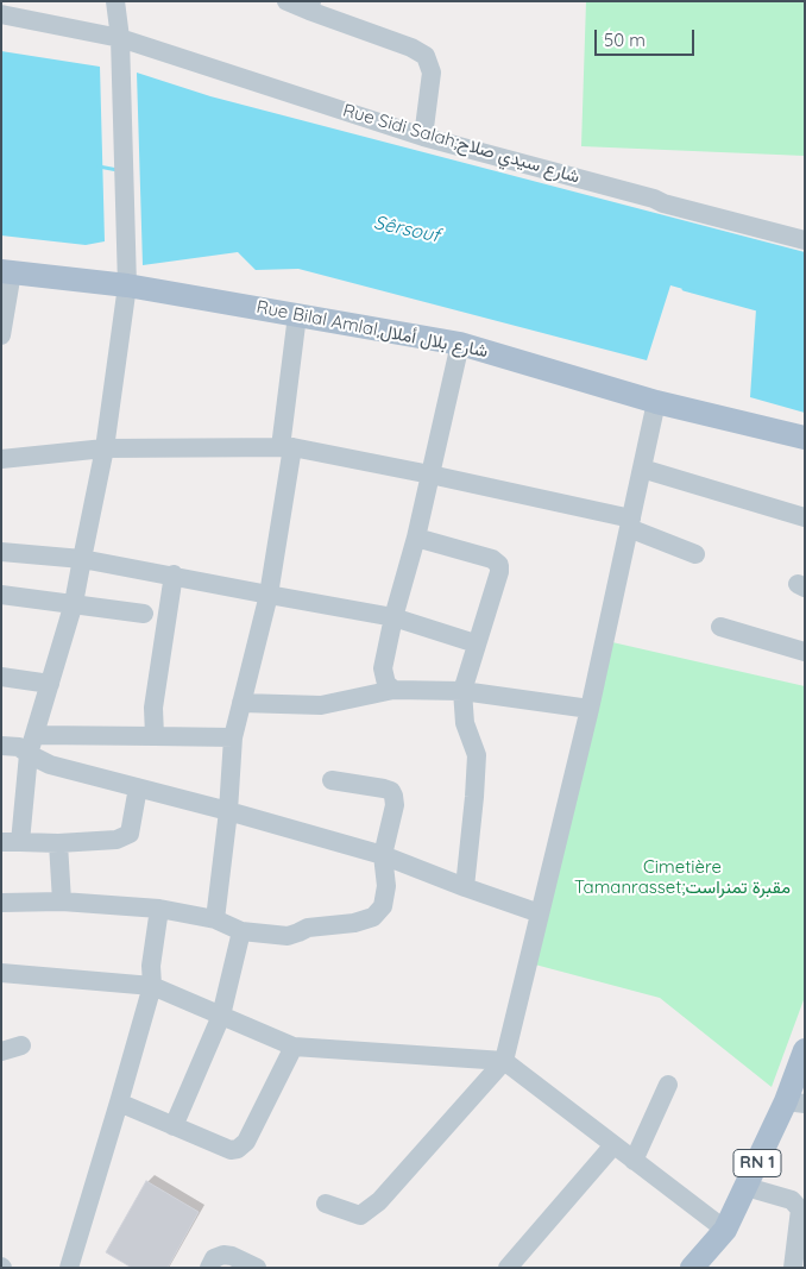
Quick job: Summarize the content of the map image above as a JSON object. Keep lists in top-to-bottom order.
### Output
{
  "streets": {
    "main road": ["Rue Bilal Amlal,شارع بلال أملال", "RN 1"],
    "street": ["Rue Sidi Salah;شارع سيدي صلاح"]
  },
  "water": ["Sêrsouf"],
  "parks": ["Cimetière Tamanrasset;مقبرة تمنراست"],
  "scale_bar": "50 m"
}
